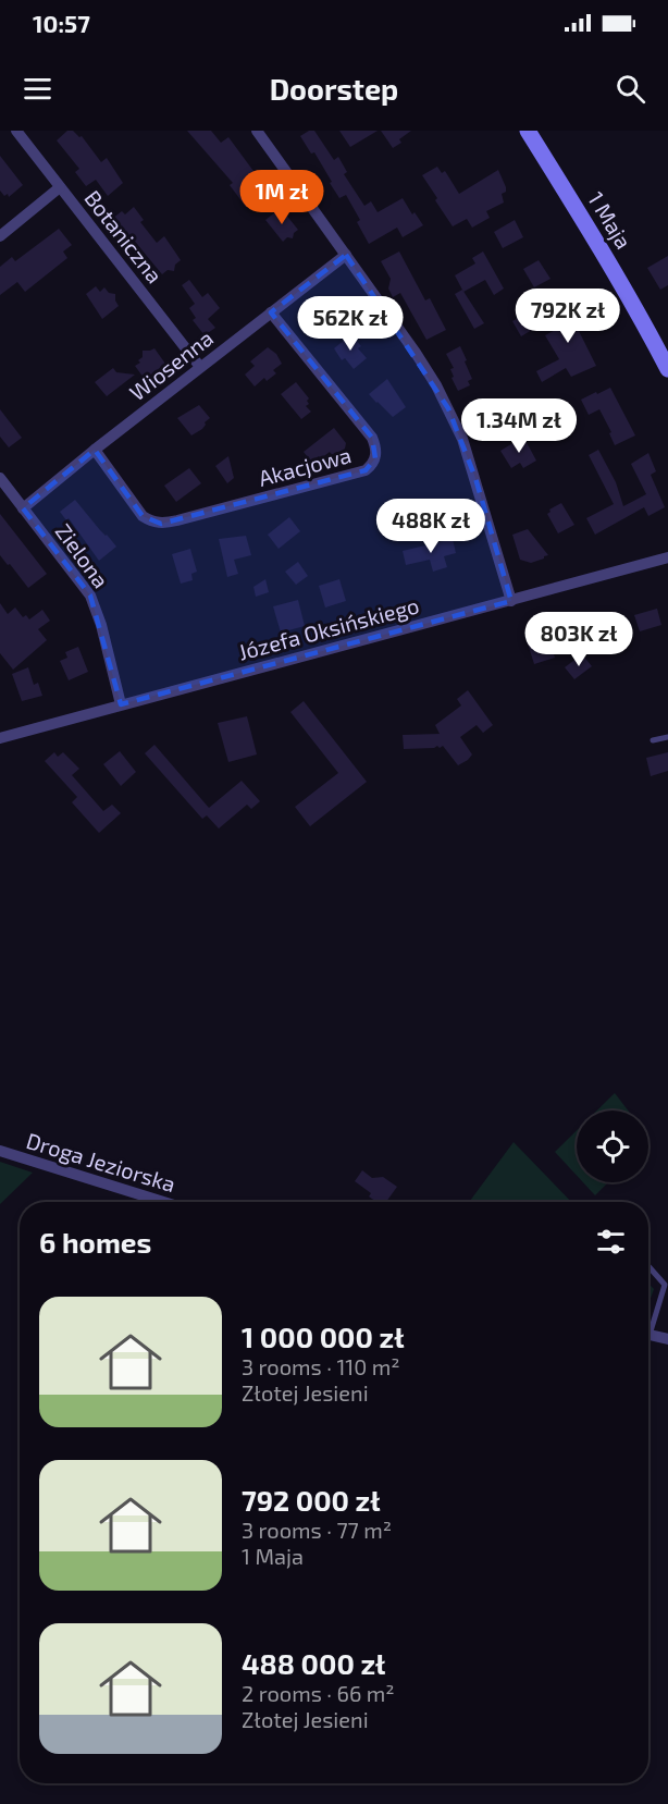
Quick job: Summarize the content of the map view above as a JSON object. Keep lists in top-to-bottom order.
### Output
{
  "streets": {
    "main road": ["1 Maja"],
    "street": [
      "Botaniczna",
      "Wiosenna",
      "Akacjowa",
      "Zielona",
      "Józefa Oksińskiego",
      "Droga Jeziorska"
    ]
  },
  "crossings": [
    ["Botaniczna", "Wiosenna"],
    ["Wiosenna", "Akacjowa"],
    ["Wiosenna", "Zielona"],
    ["Zielona", "Józefa Oksińskiego"]
  ],
  "page": {
    "status": "10:57",
    "header": "Doorstep",
    "price": [
      "1M zł",
      "792K zł",
      "562K zł",
      "1.34M zł",
      "488K zł",
      "803K zł"
    ],
    "heading": "6 homes",
    "list": [
      {
        "name": "1 000 000 zł",
        "note": "3 rooms · 110 m² · Złotej Jesieni"
      },
      {
        "name": "792 000 zł",
        "note": "3 rooms · 77 m² · 1 Maja"
      },
      {
        "name": "488 000 zł",
        "note": "2 rooms · 66 m² · Złotej Jesieni"
      }
    ]
  }
}
